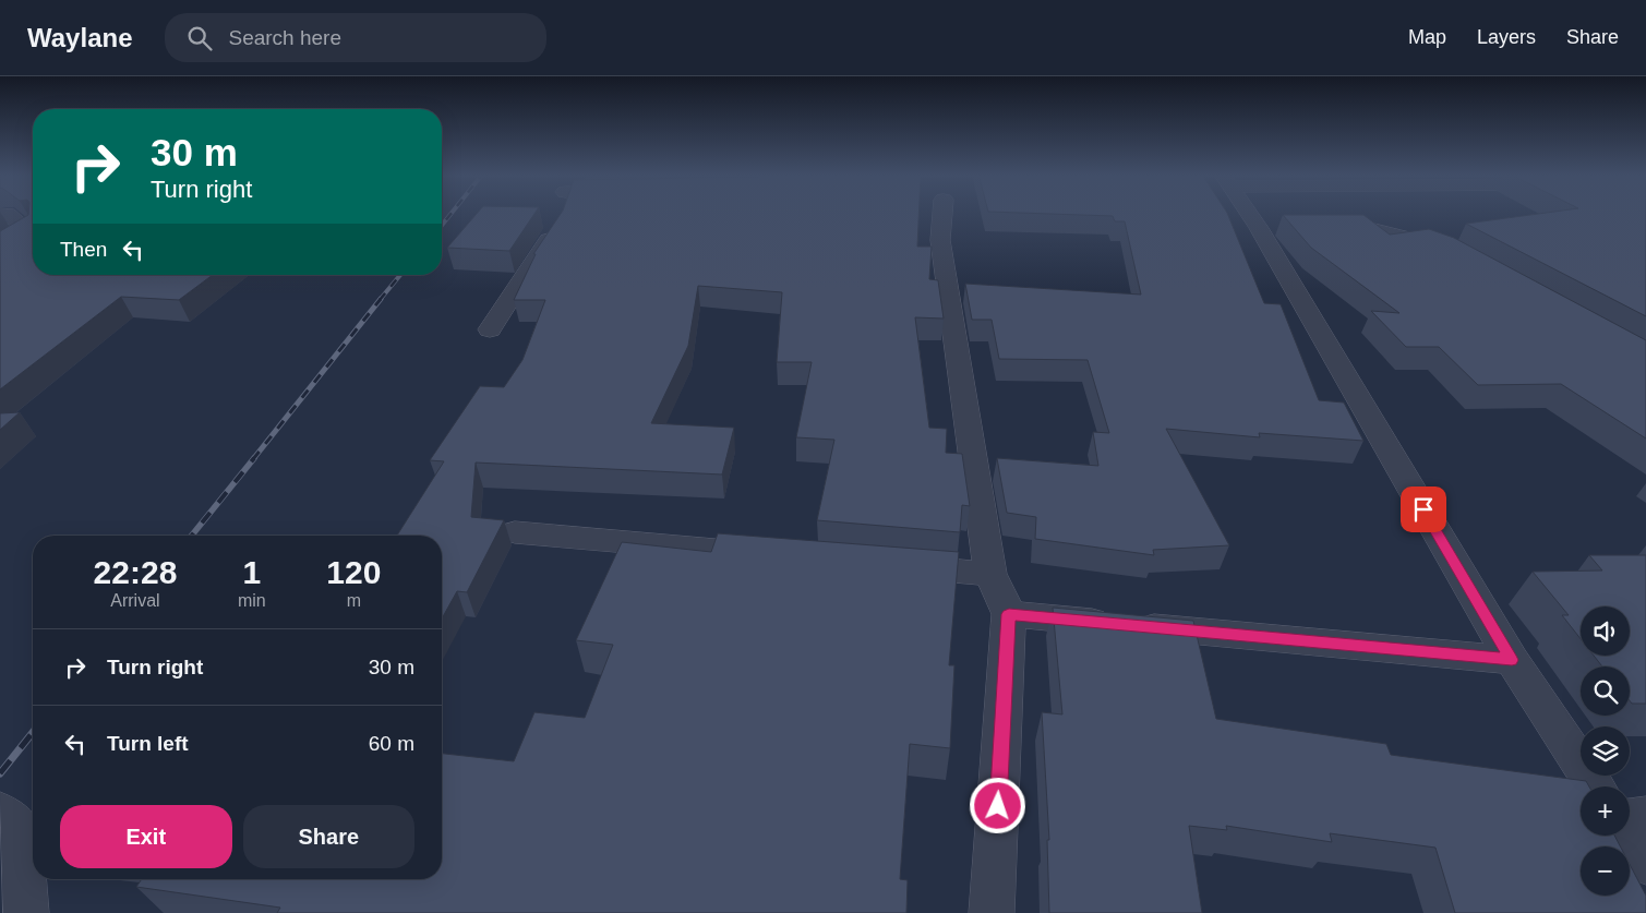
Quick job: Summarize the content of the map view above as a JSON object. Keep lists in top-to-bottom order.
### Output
{
  "page": {
    "header": "Waylane",
    "search": "Search here",
    "nav": ["Map", "Layers", "Share"],
    "turn": ["30 m", "Turn right"],
    "then": "Then",
    "eta": [
      "22:28",
      "Arrival",
      "1",
      "min",
      "120",
      "m"
    ],
    "map_buttons": ["+", "−"],
    "list": [
      {
        "name": "Turn right",
        "value": "30 m"
      },
      {
        "name": "Turn left",
        "value": "60 m"
      }
    ],
    "buttons": ["Exit", "Share"]
  }
}
